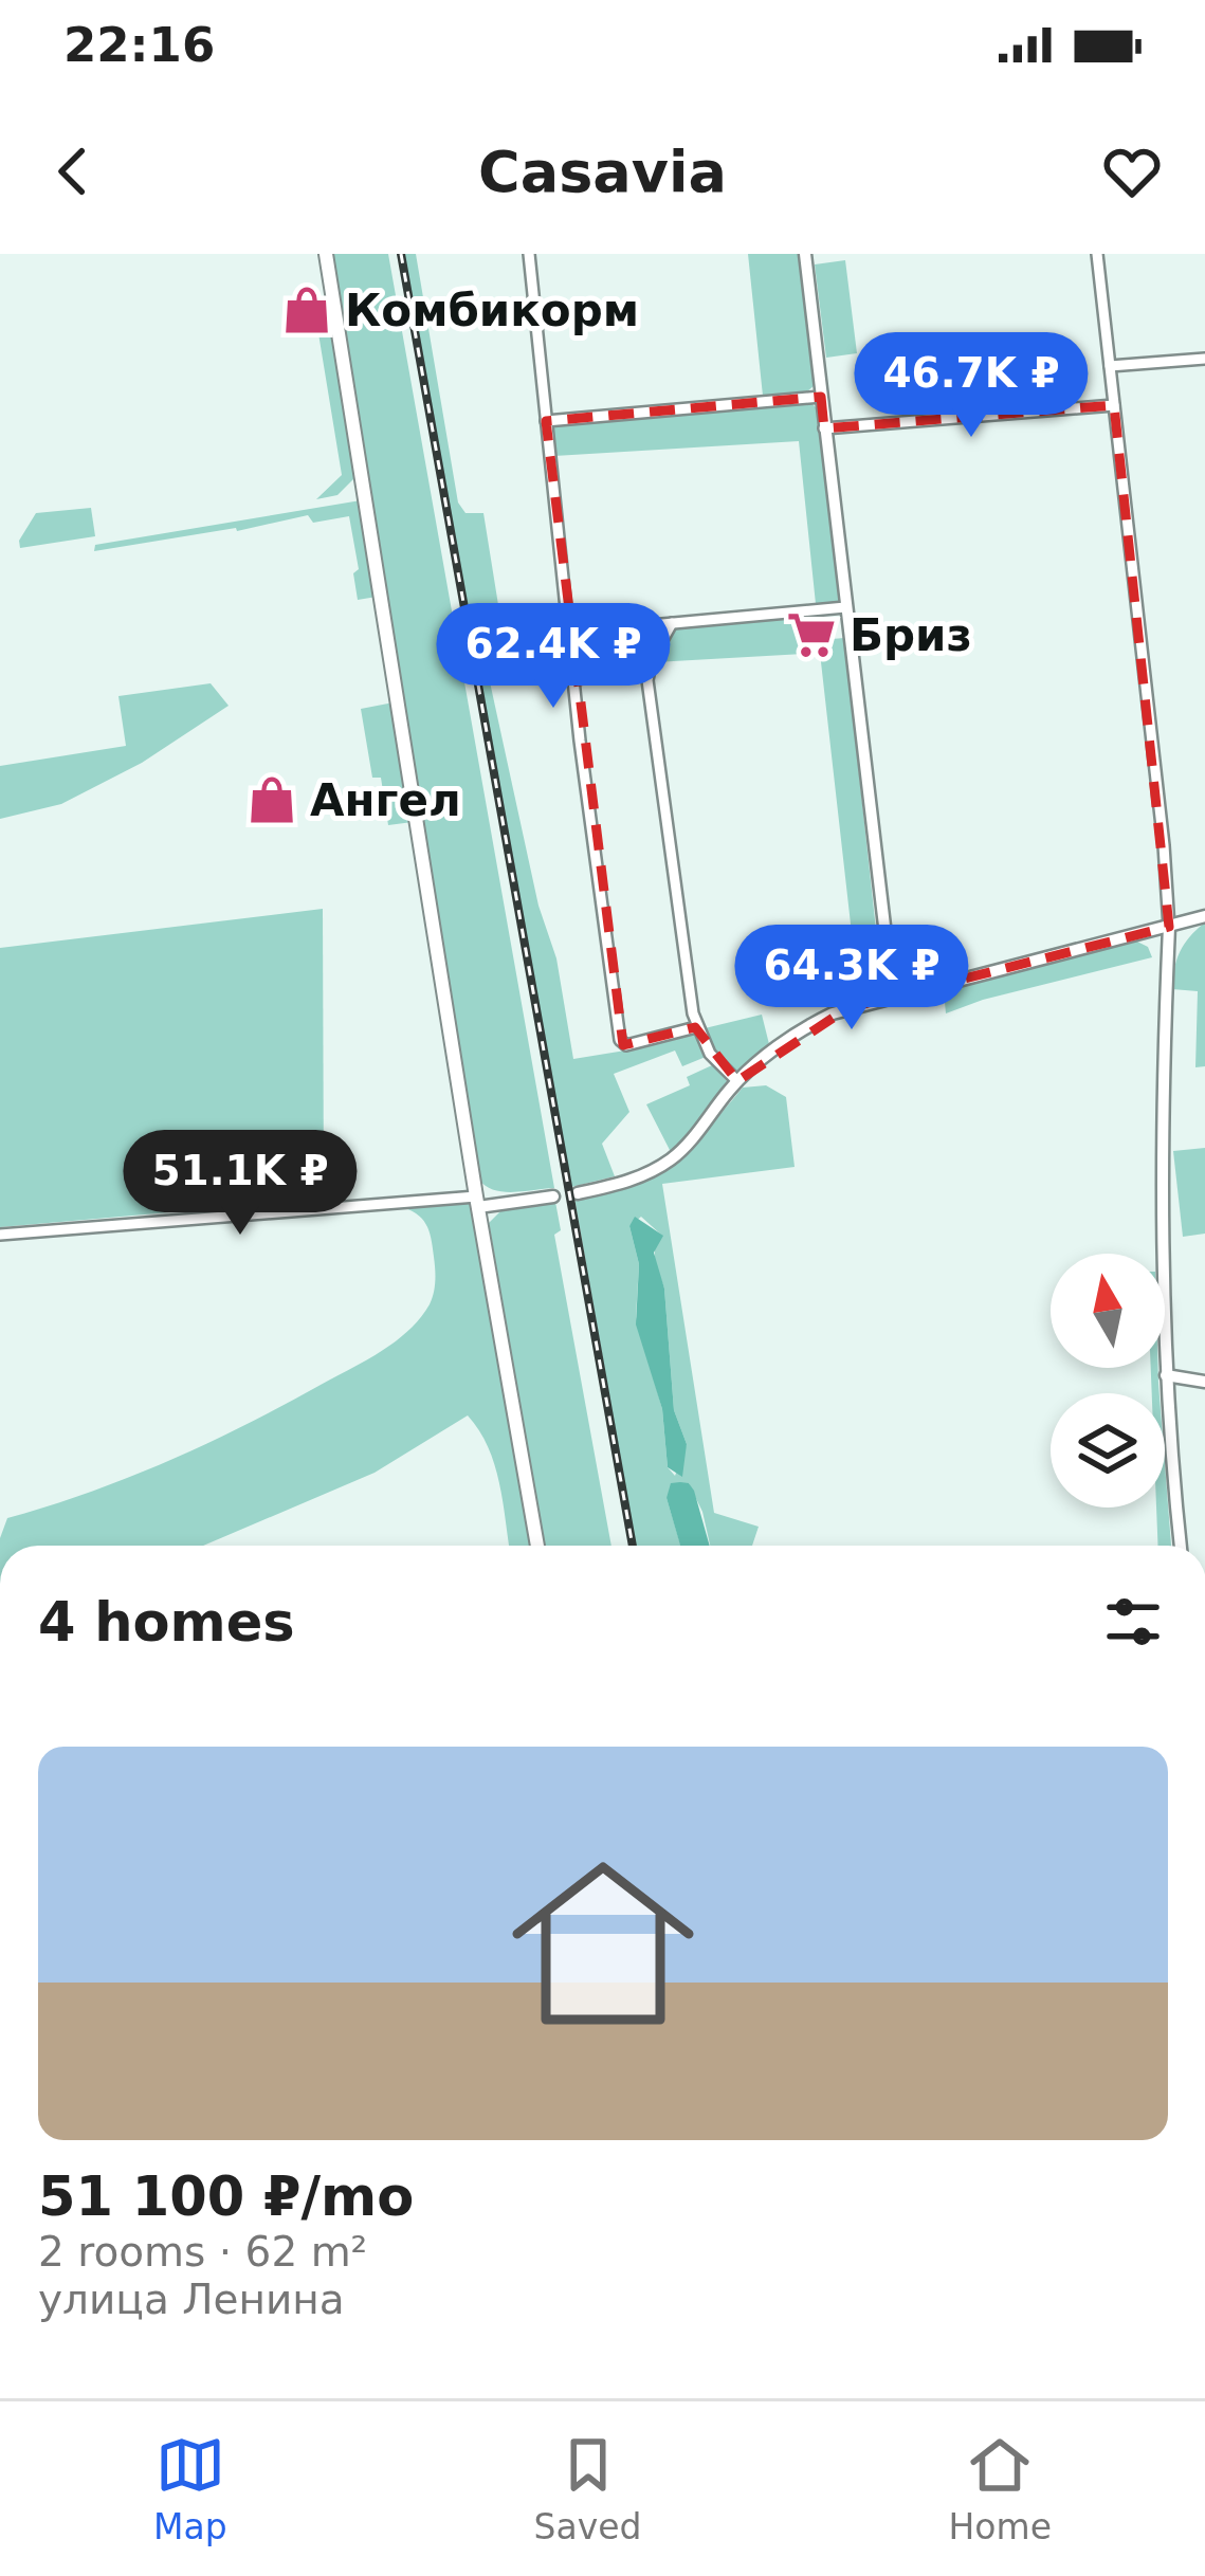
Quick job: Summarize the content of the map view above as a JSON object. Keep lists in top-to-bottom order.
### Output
{
  "places": {
    "shop": ["Комбикорм", "Ангел"],
    "supermarket": ["Бриз"]
  },
  "north": "top",
  "page": {
    "status": "22:16",
    "header": "Casavia",
    "price": [
      "46.7K ₽",
      "62.4K ₽",
      "64.3K ₽",
      "51.1K ₽"
    ],
    "heading": "4 homes",
    "list": [
      {
        "name": "51 100 ₽/mo",
        "note": "2 rooms · 62 m² · улица Ленина"
      }
    ],
    "tabs": ["Map", "Saved", "Home"]
  }
}
